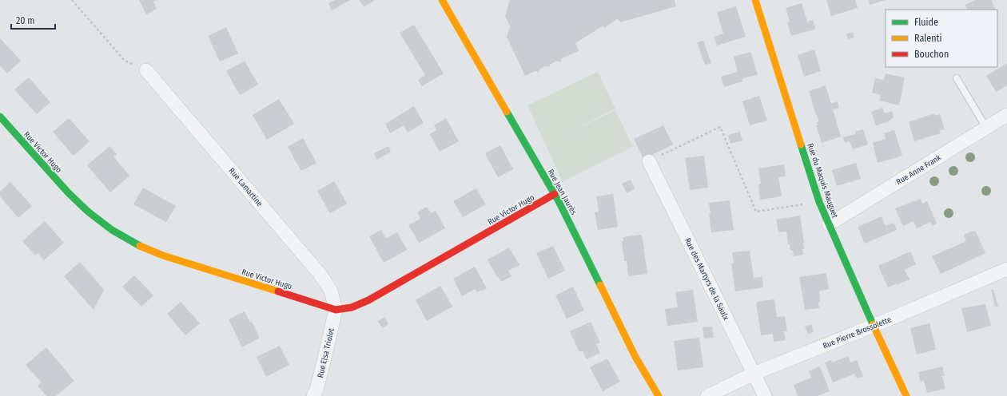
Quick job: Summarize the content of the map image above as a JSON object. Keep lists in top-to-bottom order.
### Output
{
  "streets": {
    "street": [
      "Rue Victor Hugo",
      "Rue Anne Frank",
      "Rue du Maquis Mauguet",
      "Rue Lamartine",
      "Rue Jean Jaurès",
      "Rue des Martyrs de la Saulx",
      "Rue Pierre Brossolette",
      "Rue Elsa Triolet"
    ]
  },
  "crossings": [
    ["Rue Victor Hugo", "Rue Lamartine"],
    ["Rue Victor Hugo", "Rue Jean Jaurès"],
    ["Rue Victor Hugo", "Rue Elsa Triolet"],
    ["Rue Anne Frank", "Rue du Maquis Mauguet"],
    ["Rue du Maquis Mauguet", "Rue Pierre Brossolette"],
    ["Rue Lamartine", "Rue Elsa Triolet"],
    ["Rue des Martyrs de la Saulx", "Rue Pierre Brossolette"]
  ],
  "legend": ["Fluide", "Ralenti", "Bouchon"],
  "scale_bar": "20 m"
}
